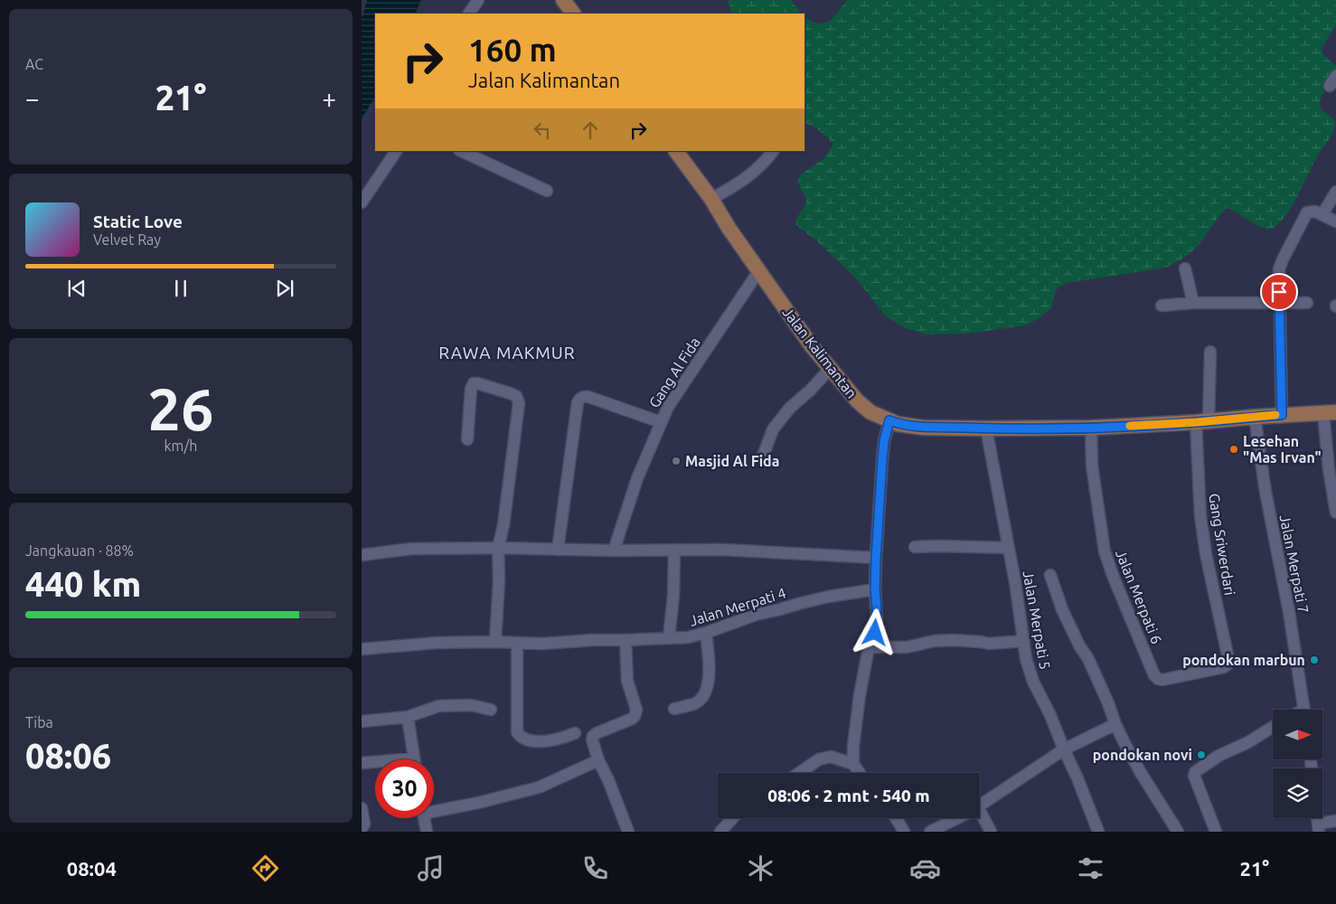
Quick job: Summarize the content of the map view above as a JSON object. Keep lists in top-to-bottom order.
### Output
{
  "streets": {
    "main road": ["Jalan Kalimantan"],
    "street": [
      "Gang Al Fida",
      "Gang Sriwerdari",
      "Jalan Merpati 7",
      "Jalan Merpati 6",
      "Jalan Merpati 4",
      "Jalan Merpati 5"
    ]
  },
  "crossings": [
    ["Jalan Kalimantan", "Gang Al Fida"],
    ["Jalan Kalimantan", "Gang Sriwerdari"],
    ["Jalan Kalimantan", "Jalan Merpati 7"],
    ["Jalan Kalimantan", "Jalan Merpati 6"],
    ["Jalan Kalimantan", "Jalan Merpati 5"],
    ["Gang Sriwerdari", "Jalan Merpati 6"]
  ],
  "districts": ["RAWA MAKMUR"],
  "places": [
    "Lesehan \"Mas Irvan\"",
    "Masjid Al Fida",
    "pondokan marbun",
    "pondokan novi"
  ],
  "north": "right",
  "page": {
    "tile": [
      "AC",
      ["26", "km/h"],
      ["Jangkauan · 88%", "440 km"],
      ["Tiba", "08:06"]
    ],
    "turn": ["160 m", "Jalan Kalimantan"],
    "heat": ["−", "21°", "+"],
    "song": ["Static Love", "Velvet Ray"],
    "limit": "30",
    "trip": "08:06 · 2 mnt · 540 m",
    "tabs": ["08:04", "21°"]
  }
}
